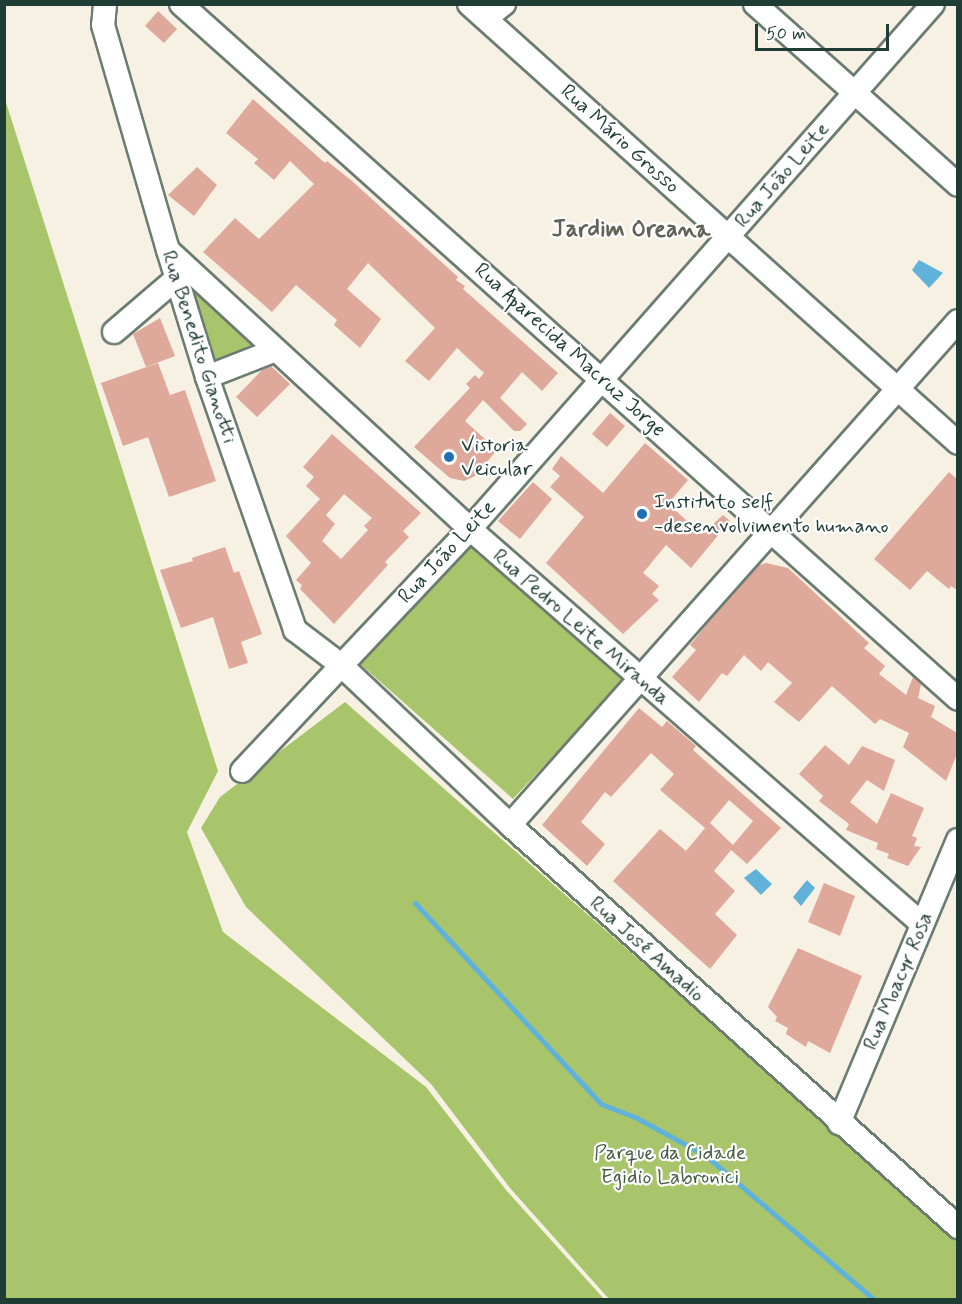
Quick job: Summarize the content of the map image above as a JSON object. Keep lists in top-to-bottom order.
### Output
{
  "streets": {
    "street": [
      "Rua Mário Grosso",
      "Rua João Leite",
      "Rua Benedito Gianotti",
      "Rua Aparecida Macruz Jorge",
      "Rua Pedro Leite Miranda",
      "Rua José Amadio",
      "Rua Moacyr Rosa"
    ]
  },
  "crossings": [
    ["Rua Mário Grosso", "Rua João Leite"],
    ["Rua João Leite", "Rua Benedito Gianotti"],
    ["Rua João Leite", "Rua Aparecida Macruz Jorge"],
    ["Rua João Leite", "Rua Pedro Leite Miranda"],
    ["Rua João Leite", "Rua José Amadio"],
    ["Rua Benedito Gianotti", "Rua Pedro Leite Miranda"],
    ["Rua Benedito Gianotti", "Rua José Amadio"],
    ["Rua Pedro Leite Miranda", "Rua Moacyr Rosa"],
    ["Rua José Amadio", "Rua Moacyr Rosa"]
  ],
  "districts": ["Jardim Oreana"],
  "parks": ["Parque da Cidade Egidio Labronici"],
  "places": ["Vistoria Veicular", "Instituto self -desenvolvimento humano"],
  "scale_bar": "50 m"
}
